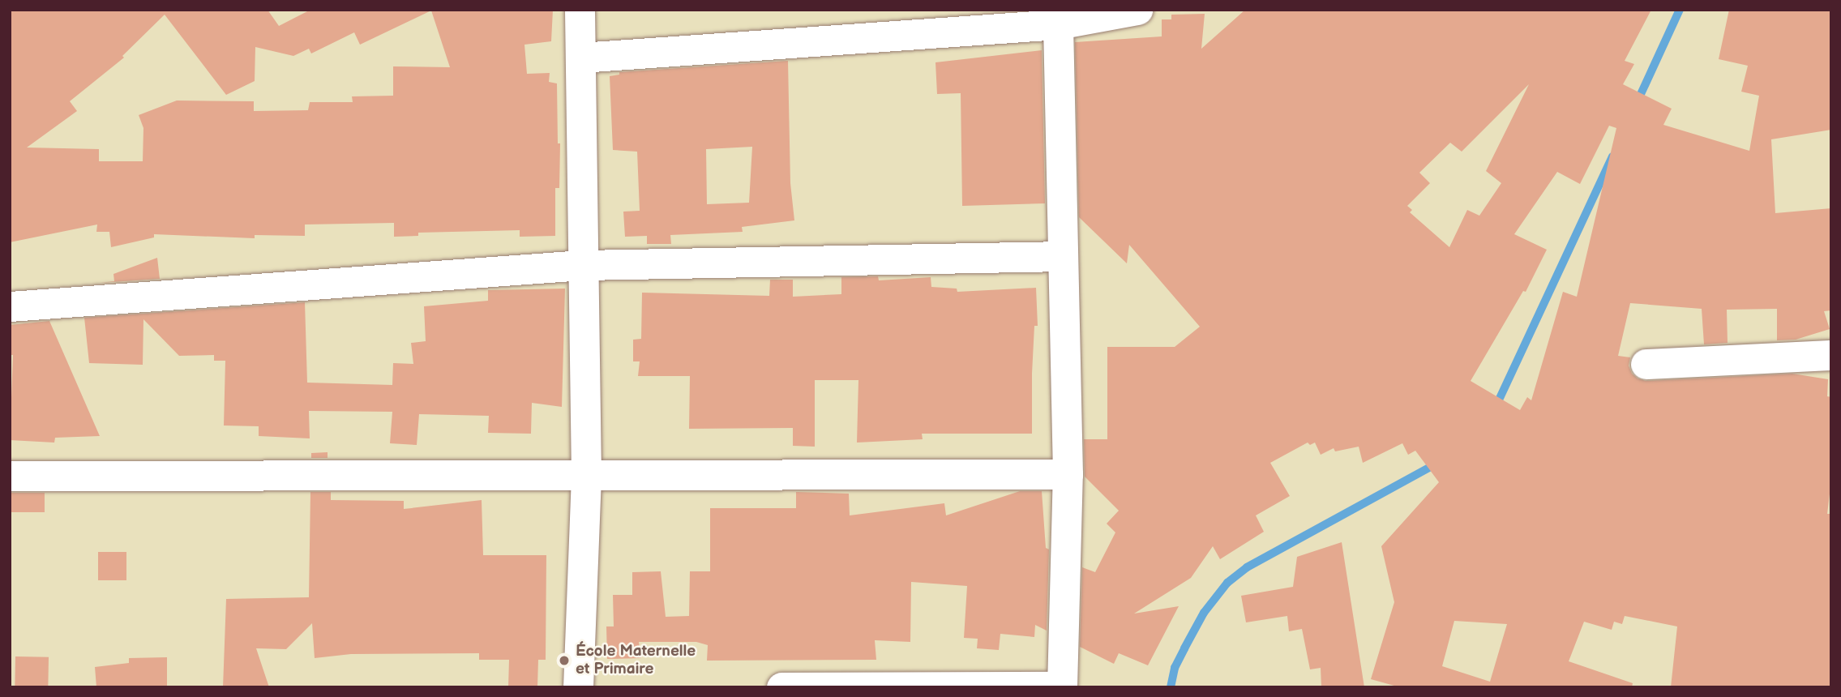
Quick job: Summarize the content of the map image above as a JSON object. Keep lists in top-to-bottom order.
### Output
{
  "places": ["École Maternelle et Primaire"]
}
